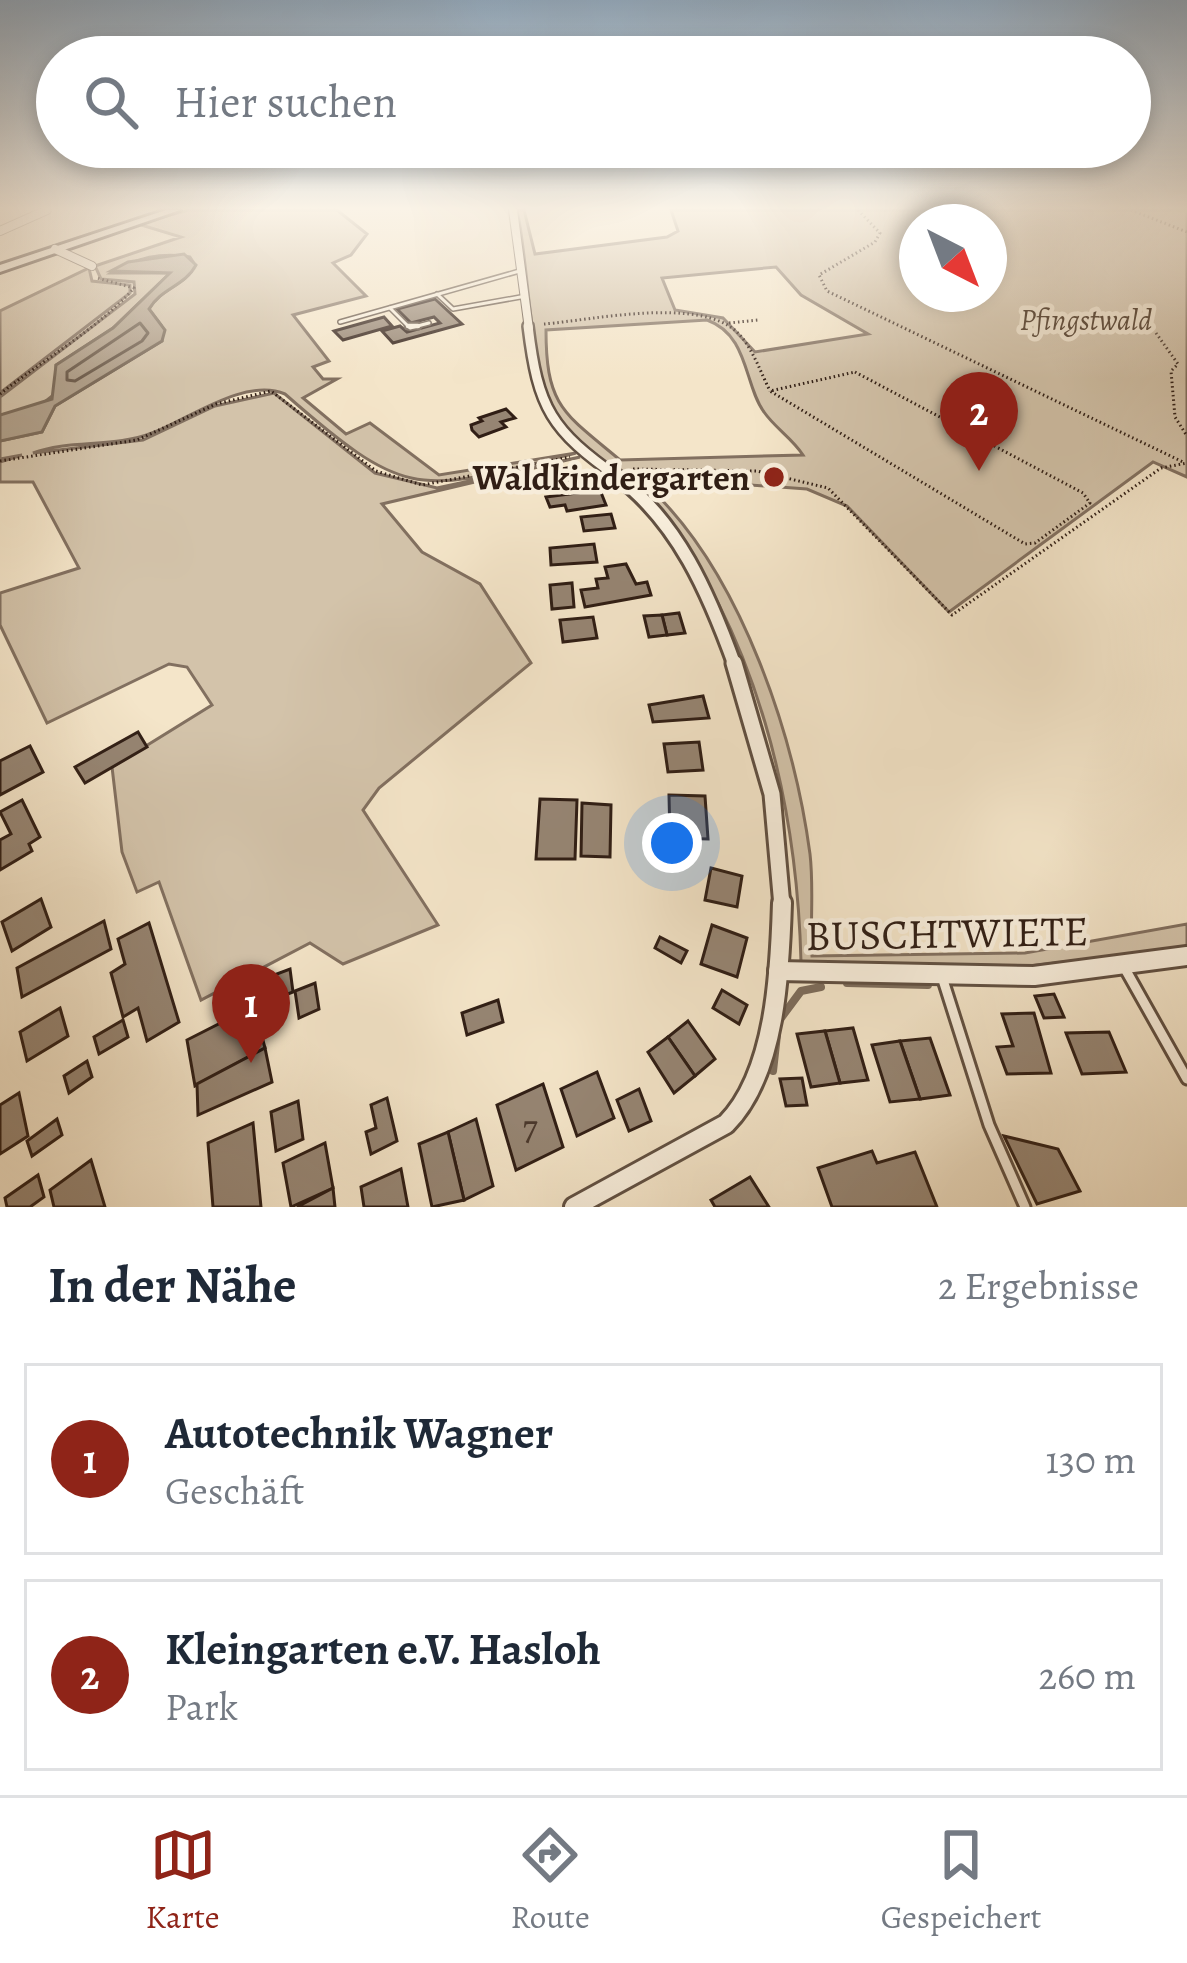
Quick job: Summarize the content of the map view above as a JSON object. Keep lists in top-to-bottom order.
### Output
{
  "streets": {
    "street": ["BUSCHTWIETE"]
  },
  "parks": ["Pfingstwald"],
  "places": ["Waldkindergarten"],
  "house_numbers": ["7"],
  "north": "bottom right",
  "page": {
    "search": "Hier suchen",
    "pins": ["2", "1"],
    "heading": ["In der Nähe", "2 Ergebnisse"],
    "list": [
      {
        "mark": "1",
        "name": "Autotechnik Wagner",
        "note": "Geschäft",
        "value": "130 m"
      },
      {
        "mark": "2",
        "name": "Kleingarten e.V. Hasloh",
        "note": "Park",
        "value": "260 m"
      }
    ],
    "nav": ["Karte", "Route", "Gespeichert"]
  }
}
